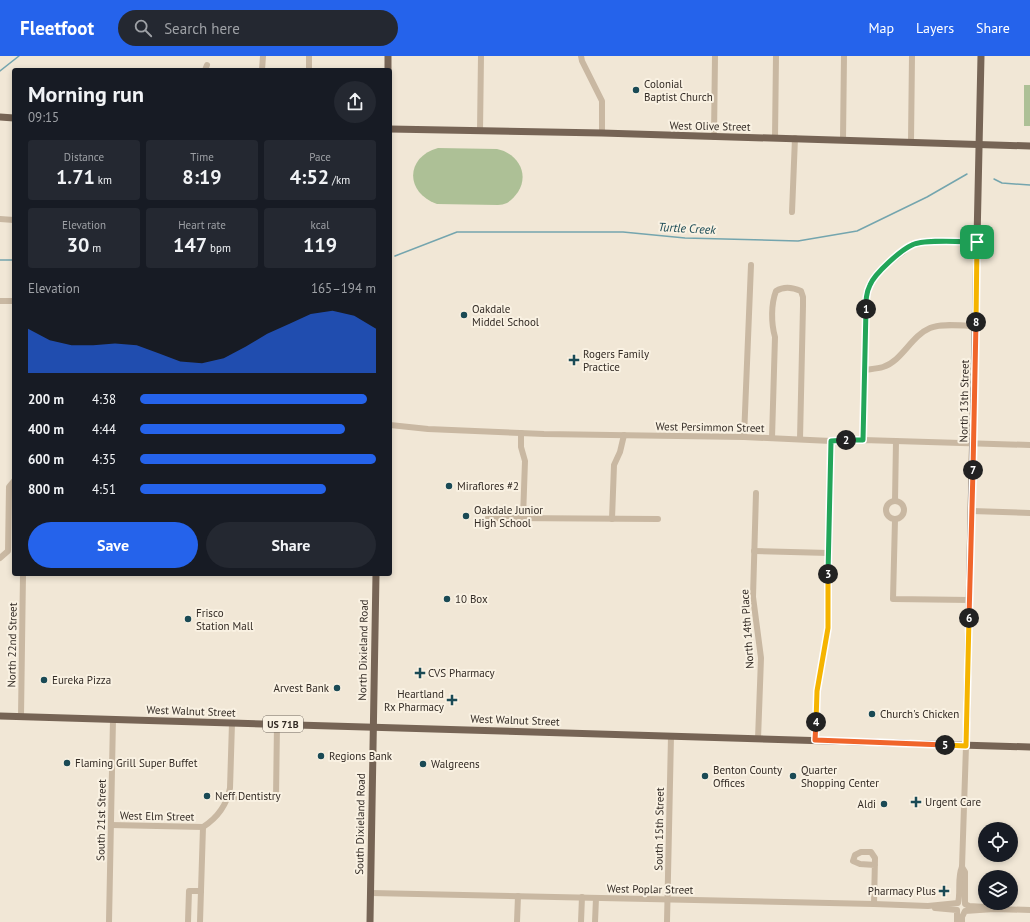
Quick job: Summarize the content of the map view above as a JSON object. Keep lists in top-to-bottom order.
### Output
{
  "streets": {
    "main road": [
      "West Olive Street",
      "North 13th Street",
      "North Dixieland Road",
      "West Walnut Street",
      "US 71B",
      "South Dixieland Road"
    ],
    "street": [
      "West Persimmon Street",
      "North 14th Place",
      "North 22nd Street",
      "West Elm Street",
      "South 21st Street",
      "South 15th Street",
      "West Poplar Street"
    ]
  },
  "crossings": [
    ["West Olive Street", "North 13th Street"],
    ["North 13th Street", "West Persimmon Street"],
    ["North 13th Street", "West Walnut Street"],
    ["North 14th Place", "West Walnut Street"],
    ["North 22nd Street", "West Walnut Street"],
    ["North Dixieland Road", "West Walnut Street"],
    ["North Dixieland Road", "South Dixieland Road"],
    ["West Walnut Street", "South 21st Street"],
    ["West Walnut Street", "South Dixieland Road"],
    ["West Walnut Street", "South 15th Street"],
    ["West Elm Street", "South 21st Street"],
    ["South Dixieland Road", "West Poplar Street"],
    ["South 15th Street", "West Poplar Street"]
  ],
  "water": ["Turtle Creek"],
  "places": {
    "other": [
      "Colonial Baptist Church",
      "Oakdale Middel School",
      "Miraflores #2",
      "Oakdale Junior High School",
      "10 Box",
      "Frisco Station Mall",
      "Eureka Pizza",
      "Arvest Bank",
      "Church's Chicken",
      "Regions Bank",
      "Flaming Grill Super Buffet",
      "Walgreens",
      "Benton County Offices",
      "Quarter Shopping Center",
      "Neff Dentistry",
      "Aldi"
    ],
    "health": [
      "Rogers Family Practice",
      "CVS Pharmacy",
      "Heartland Rx Pharmacy",
      "Urgent Care",
      "Pharmacy Plus"
    ]
  },
  "page": {
    "header": "Fleetfoot",
    "search": "Search here",
    "nav": ["Map", "Layers", "Share"],
    "heading": ["Morning run", "09:15"],
    "stats": [
      ["Distance", "1.71 km"],
      ["Time", "8:19"],
      ["Pace", "4:52 /km"],
      ["Elevation", "30 m"],
      ["Heart rate", "147 bpm"],
      ["kcal", "119"]
    ],
    "chart": ["Elevation", "165–194 m"],
    "pins": [
      "1",
      "8",
      "2",
      "7",
      "3",
      "6",
      "4",
      "5"
    ],
    "list": [
      {
        "name": "200 m",
        "note": "4:38"
      },
      {
        "name": "400 m",
        "note": "4:44"
      },
      {
        "name": "600 m",
        "note": "4:35"
      },
      {
        "name": "800 m",
        "note": "4:51"
      }
    ],
    "buttons": ["Save", "Share"]
  }
}
